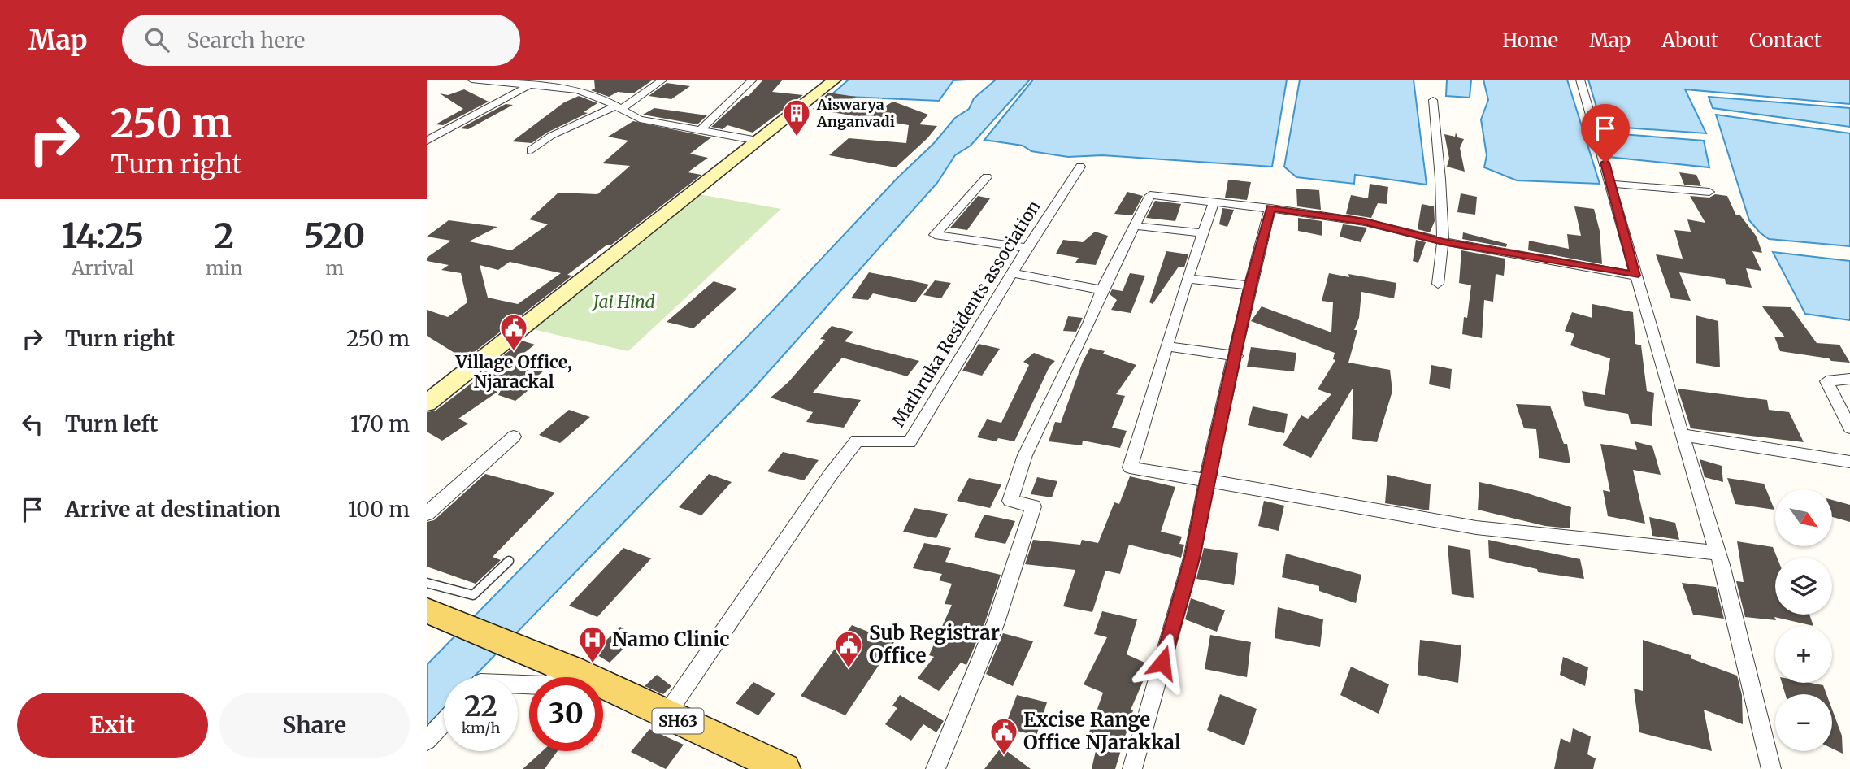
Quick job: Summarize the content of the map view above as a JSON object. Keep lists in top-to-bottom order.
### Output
{
  "streets": {
    "main road": ["SH63"],
    "street": ["Mathruka Residents association"]
  },
  "crossings": [
    ["Mathruka Residents association", "SH63"]
  ],
  "parks": ["Jai Hind"],
  "places": {
    "building": ["Aiswarya Anganvadi"],
    "public building": ["Village Office, Njarackal", "Sub Registrar Office", "Excise Range Office NJarakkal"],
    "hospital": ["Namo Clinic"]
  },
  "north": "bottom right",
  "page": {
    "header": "Map",
    "search": "Search here",
    "nav": [
      "Home",
      "Map",
      "About",
      "Contact"
    ],
    "turn": ["250 m", "Turn right"],
    "eta": [
      "14:25",
      "Arrival",
      "2",
      "min",
      "520",
      "m"
    ],
    "list": [
      {
        "name": "Turn right",
        "value": "250 m"
      },
      {
        "name": "Turn left",
        "value": "170 m"
      },
      {
        "name": "Arrive at destination",
        "value": "100 m"
      }
    ],
    "map_buttons": ["+", "−"],
    "speed": "22 km/h",
    "limit": "30",
    "buttons": ["Exit", "Share"]
  }
}
